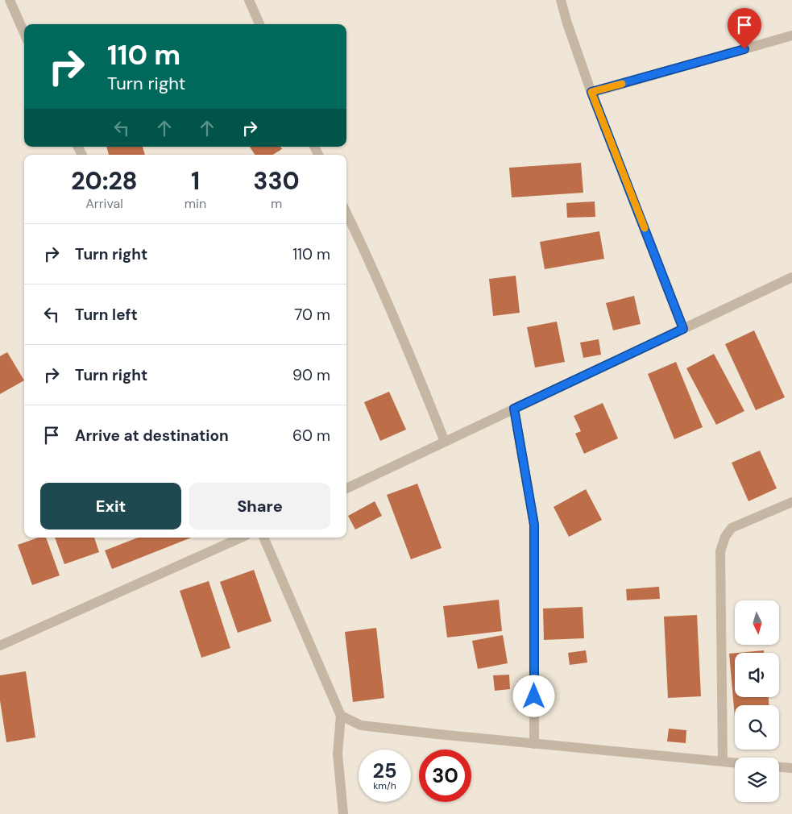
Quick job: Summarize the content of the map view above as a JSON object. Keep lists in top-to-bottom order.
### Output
{
  "north": "bottom",
  "page": {
    "turn": ["110 m", "Turn right"],
    "eta": [
      "20:28",
      "Arrival",
      "1",
      "min",
      "330",
      "m"
    ],
    "list": [
      {
        "name": "Turn right",
        "value": "110 m"
      },
      {
        "name": "Turn left",
        "value": "70 m"
      },
      {
        "name": "Turn right",
        "value": "90 m"
      },
      {
        "name": "Arrive at destination",
        "value": "60 m"
      }
    ],
    "buttons": ["Exit", "Share"],
    "speed": "25 km/h",
    "limit": "30"
  }
}
